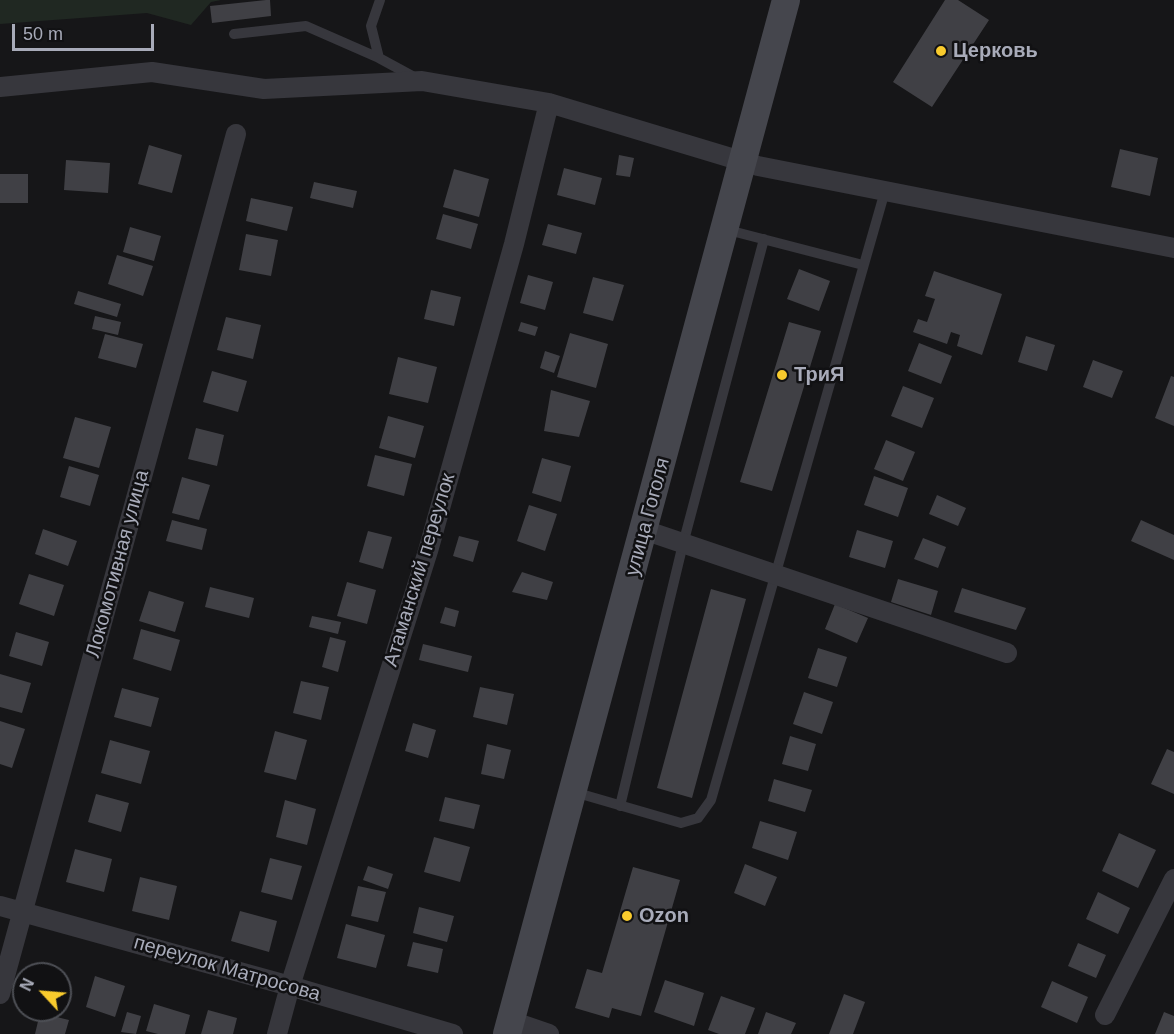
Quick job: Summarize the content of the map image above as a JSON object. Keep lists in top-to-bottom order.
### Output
{
  "streets": {
    "main road": ["улица Гоголя"],
    "street": ["Локомотивная улица", "Атаманский переулок", "переулок Матросова"]
  },
  "crossings": [
    ["Локомотивная улица", "переулок Матросова"],
    ["Атаманский переулок", "переулок Матросова"]
  ],
  "places": ["Церковь", "ТриЯ", "Ozon"],
  "scale_bar": "50 m",
  "north": "top left"
}
